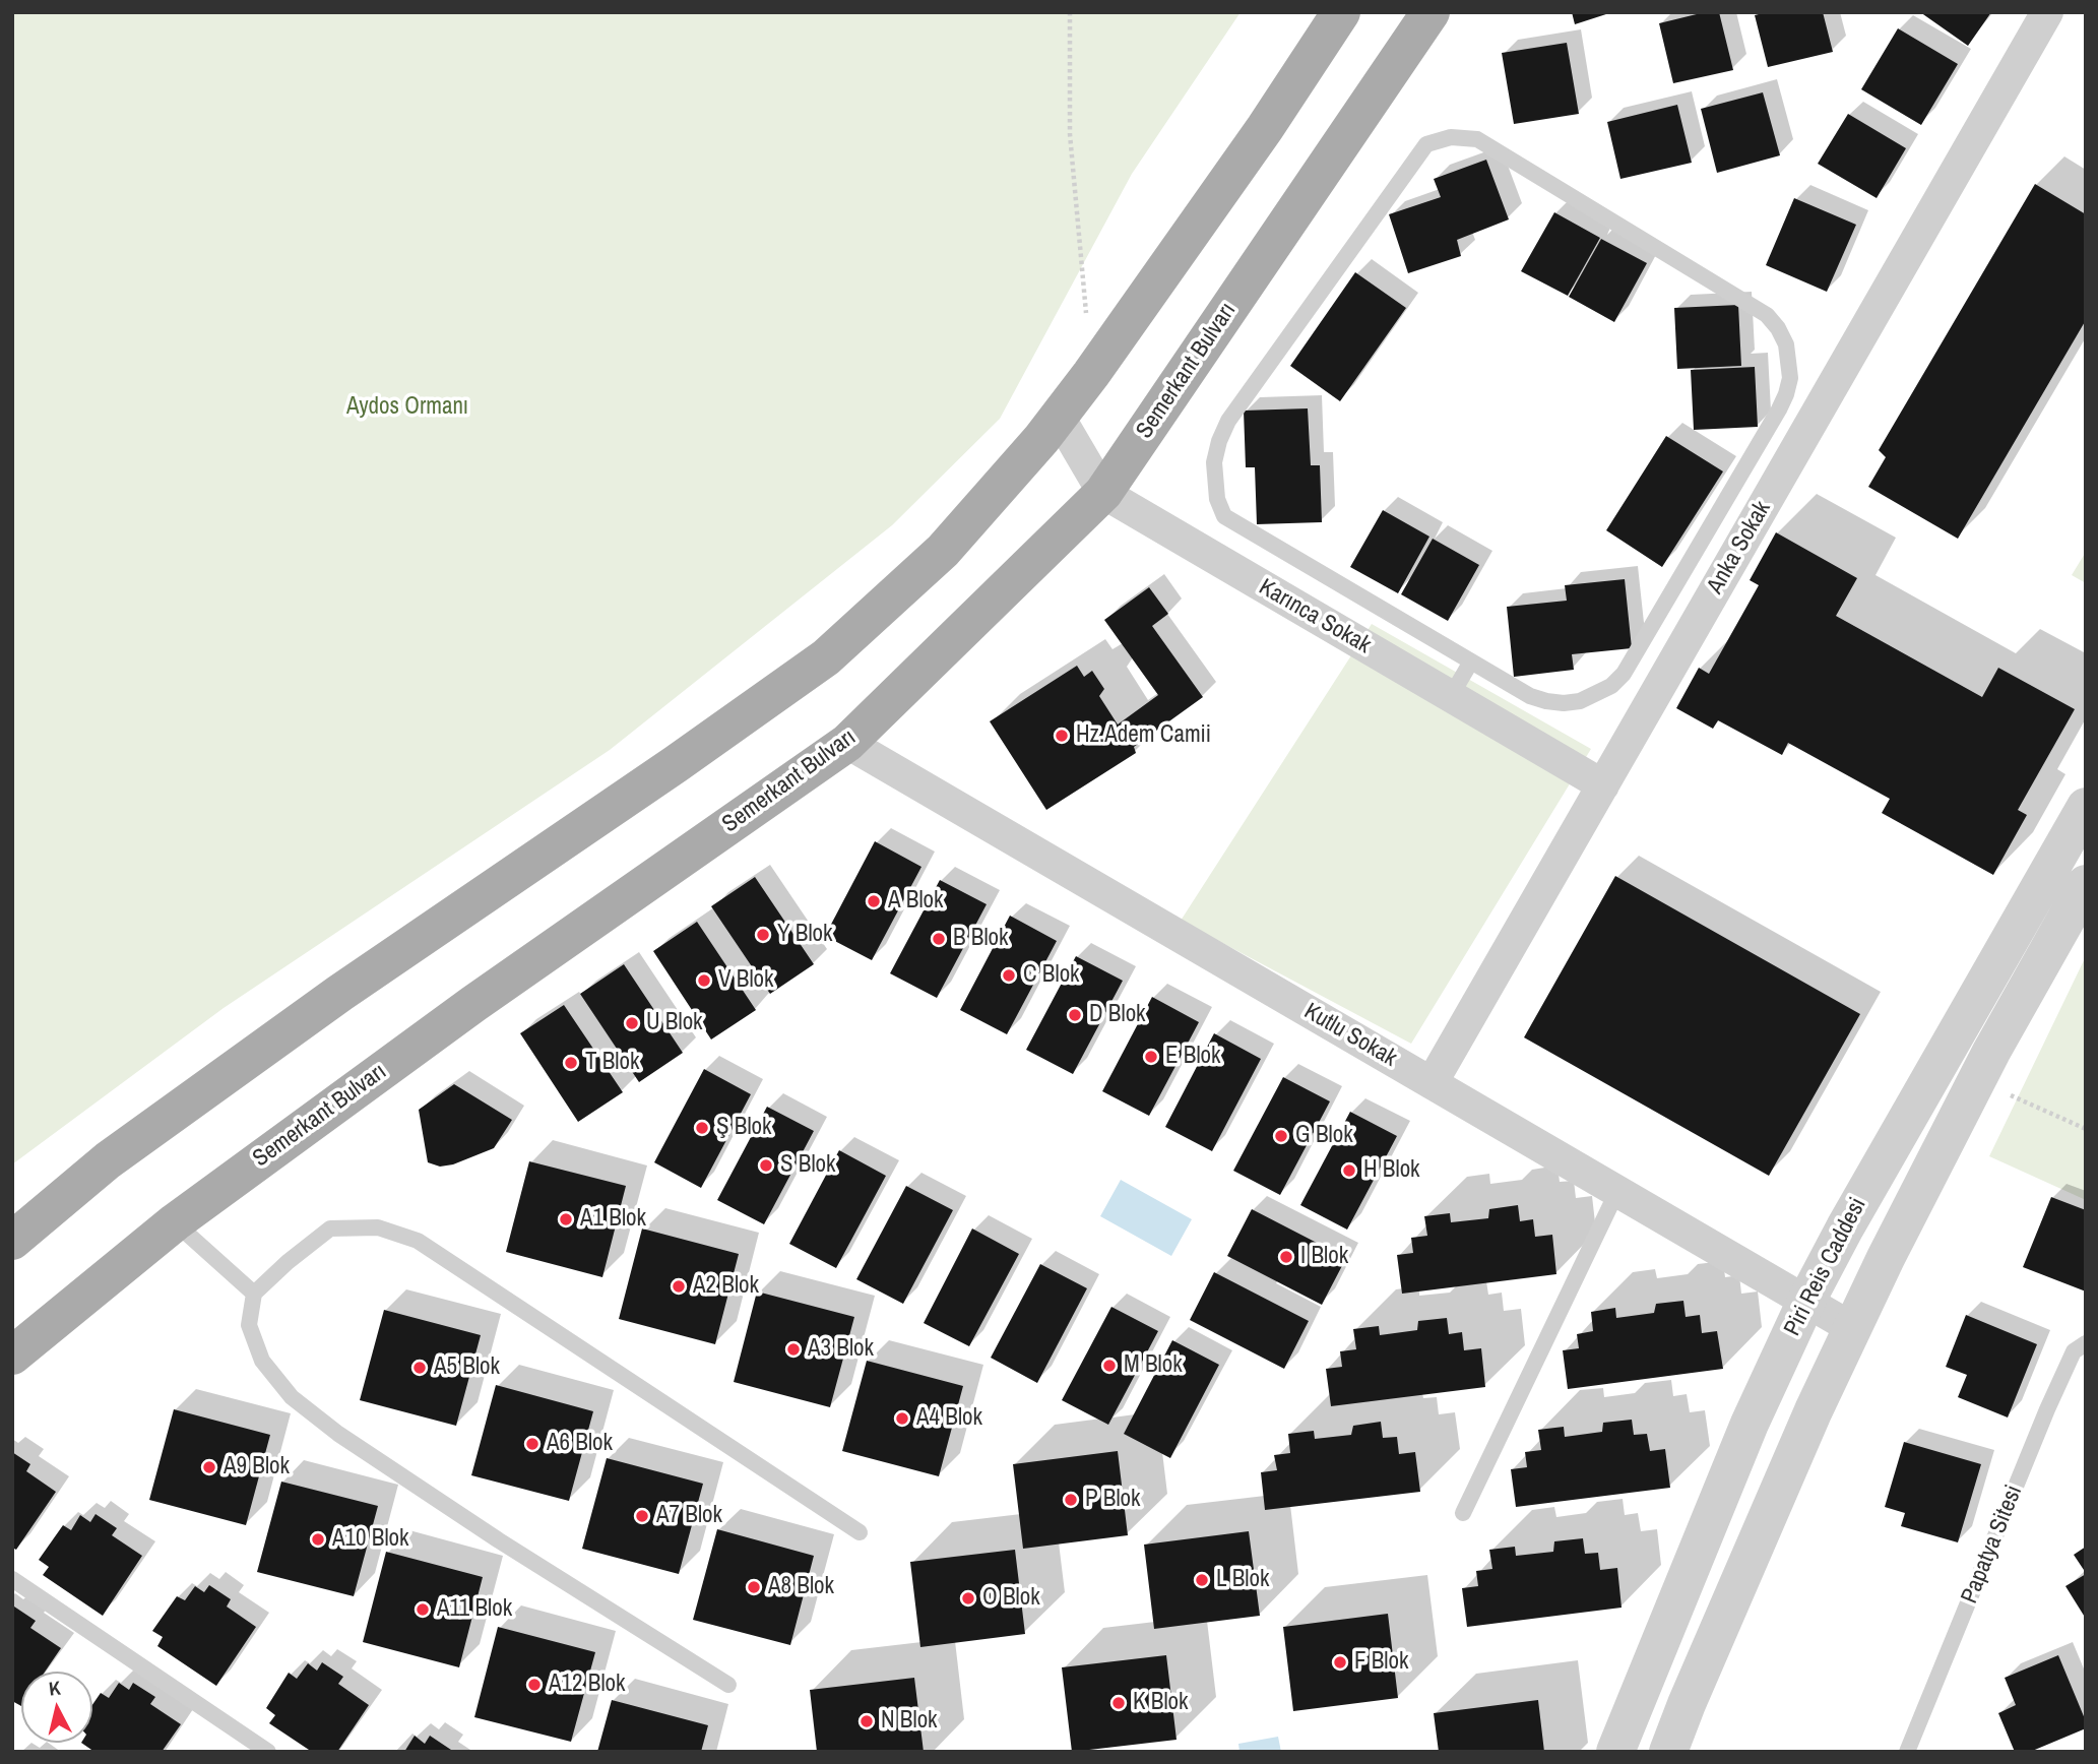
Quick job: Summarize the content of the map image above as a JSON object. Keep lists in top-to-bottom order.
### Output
{
  "streets": {
    "main road": ["Semerkant Bulvarı"],
    "street": [
      "Anka Sokak",
      "Karınca Sokak",
      "Kutlu Sokak",
      "Piri Reis Caddesi"
    ],
    "lane": ["Papatya Sitesi"]
  },
  "crossings": [
    ["Semerkant Bulvarı", "Karınca Sokak"],
    ["Semerkant Bulvarı", "Kutlu Sokak"],
    ["Anka Sokak", "Karınca Sokak"],
    ["Anka Sokak", "Kutlu Sokak"],
    ["Kutlu Sokak", "Piri Reis Caddesi"]
  ],
  "parks": ["Aydos Ormanı"],
  "places": [
    "Hz.Adem Camii",
    "A Blok",
    "Y Blok",
    "B Blok",
    "C Blok",
    "V Blok",
    "D Blok",
    "U Blok",
    "E Blok",
    "T Blok",
    "Ş Blok",
    "G Blok",
    "S Blok",
    "H Blok",
    "A1 Blok",
    "I Blok",
    "A2 Blok",
    "A3 Blok",
    "M Blok",
    "A5 Blok",
    "A4 Blok",
    "A6 Blok",
    "A9 Blok",
    "P Blok",
    "A7 Blok",
    "A10 Blok",
    "L Blok",
    "A8 Blok",
    "O Blok",
    "A11 Blok",
    "F Blok",
    "A12 Blok",
    "K Blok",
    "N Blok"
  ],
  "north": "top"
}
